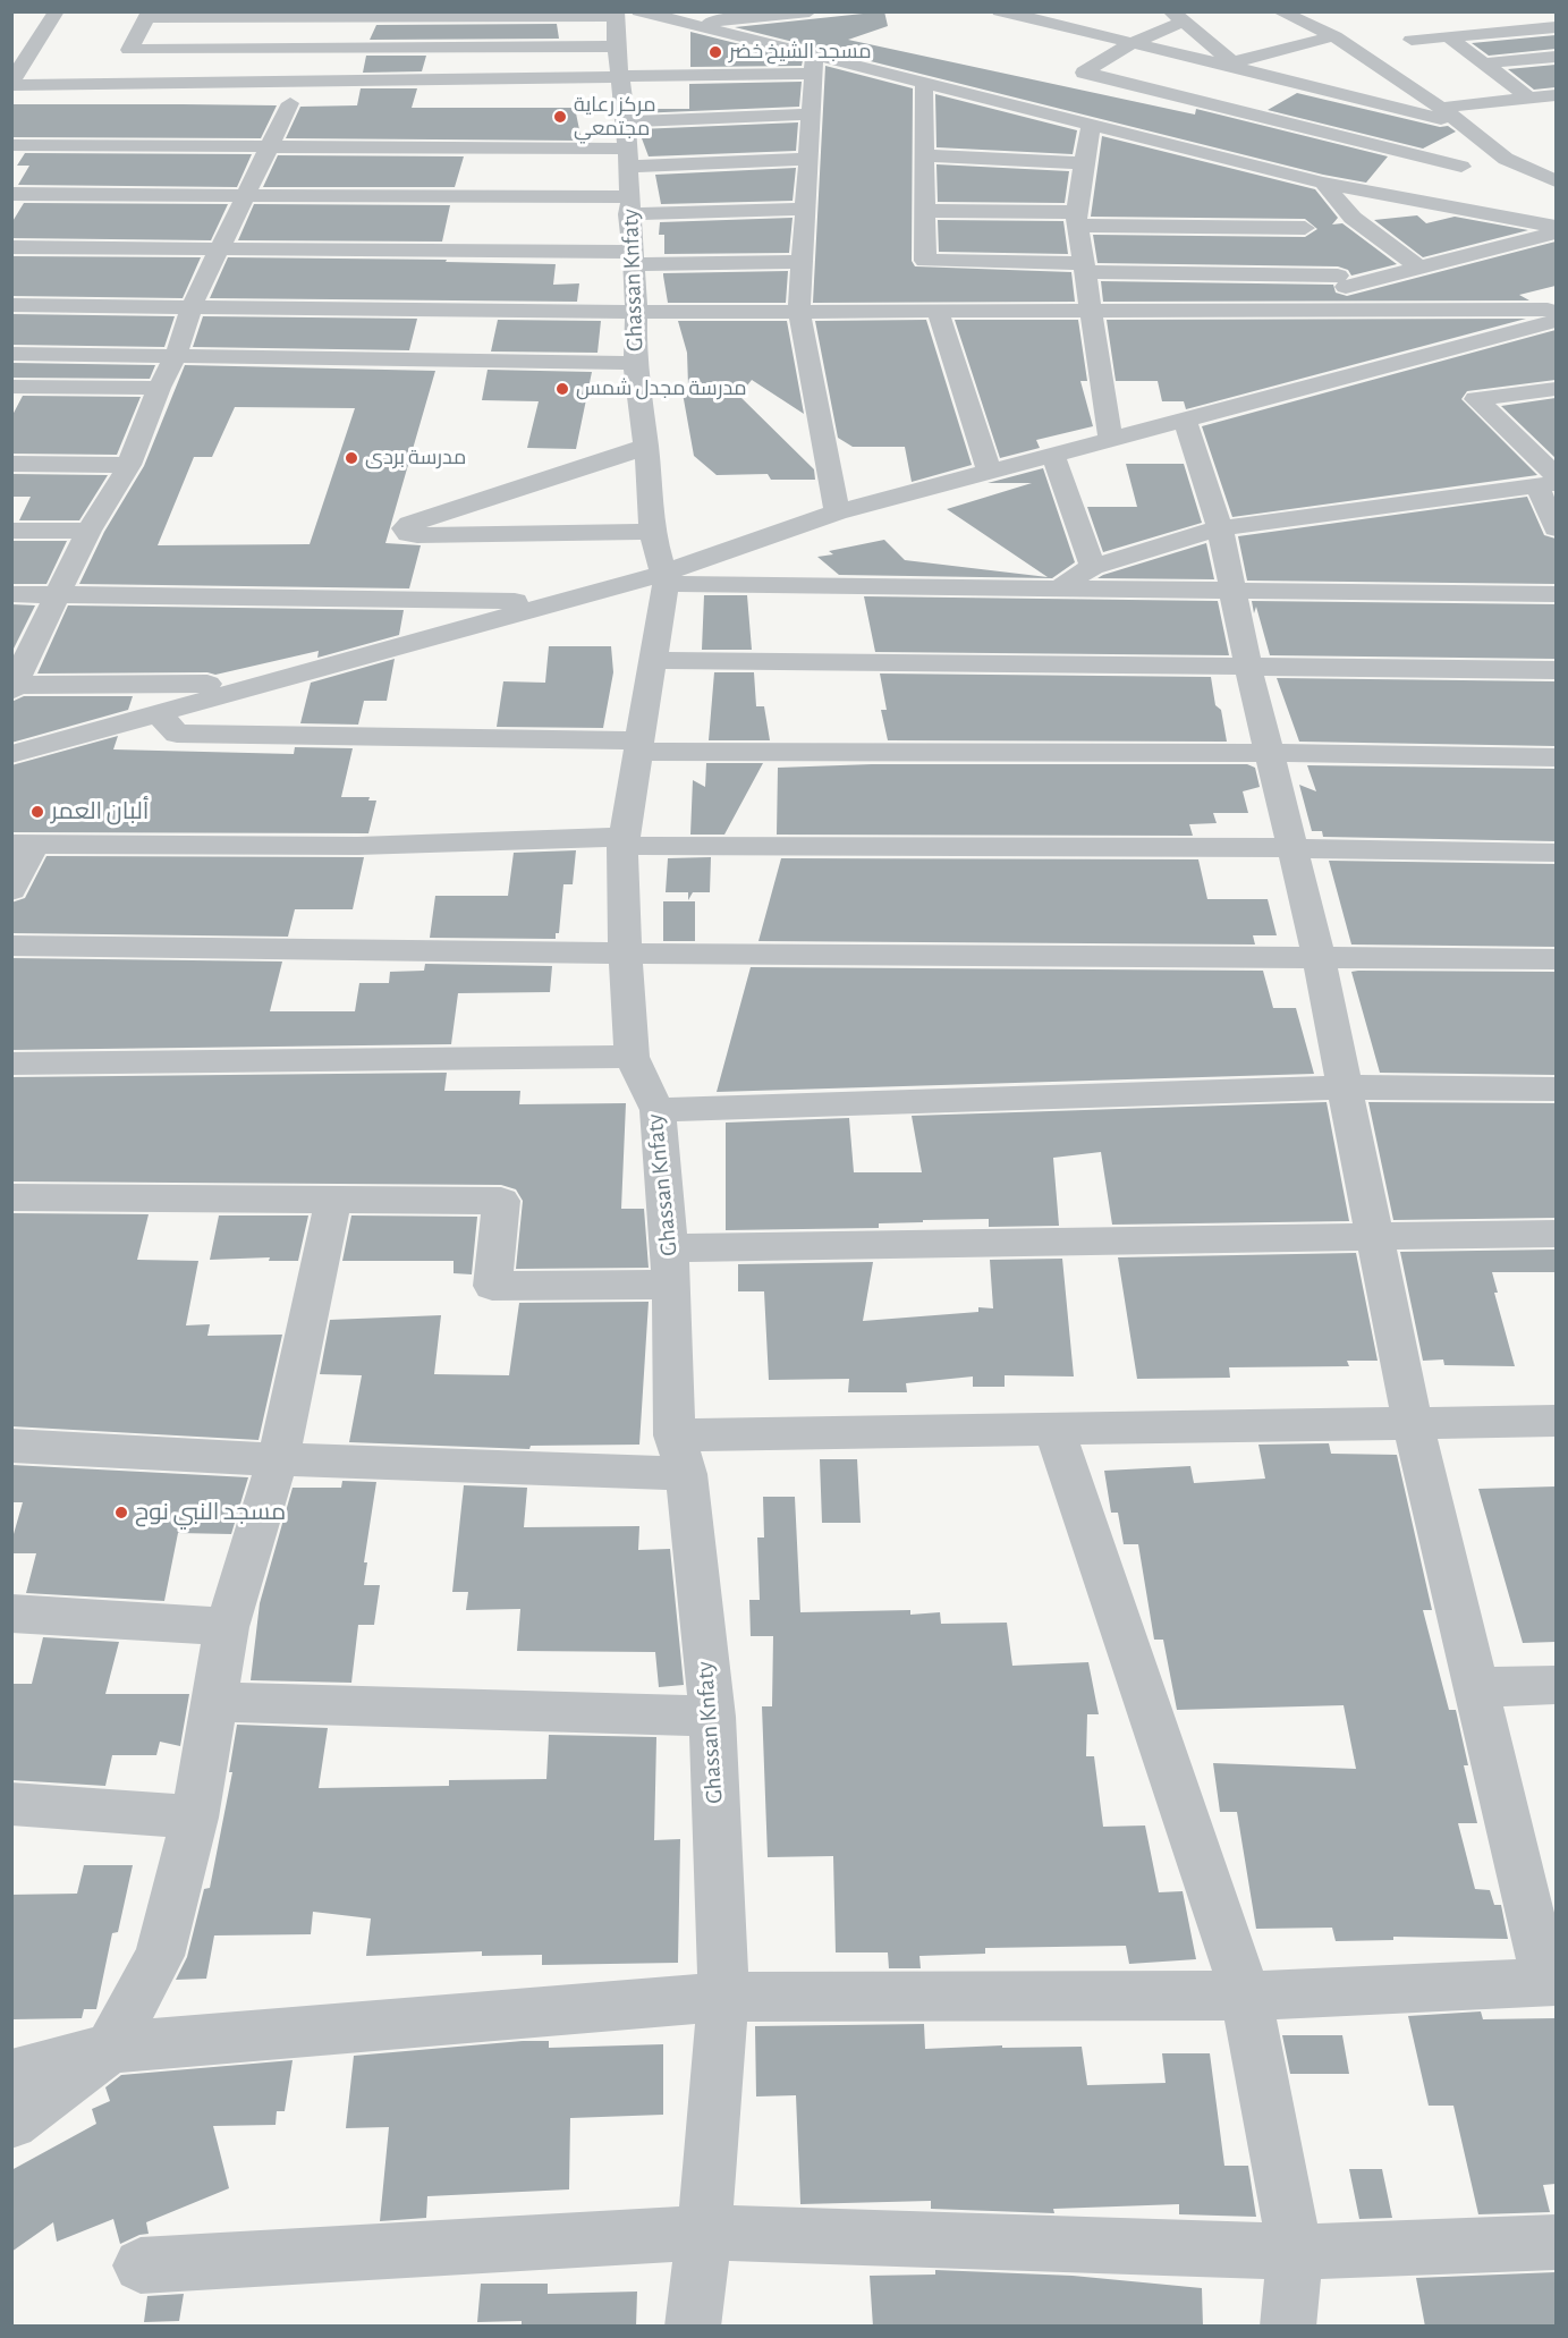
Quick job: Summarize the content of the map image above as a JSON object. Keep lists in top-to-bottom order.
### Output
{
  "streets": {
    "street": ["Ghassan Knfaty"]
  },
  "places": [
    "مسجد الشيخ خضر",
    "مركز رعاية مجتمعي",
    "مدرسة مجدل شمس",
    "مدرسة بردى",
    "ألبان العمر",
    "مسجد النبي نوح"
  ]
}
